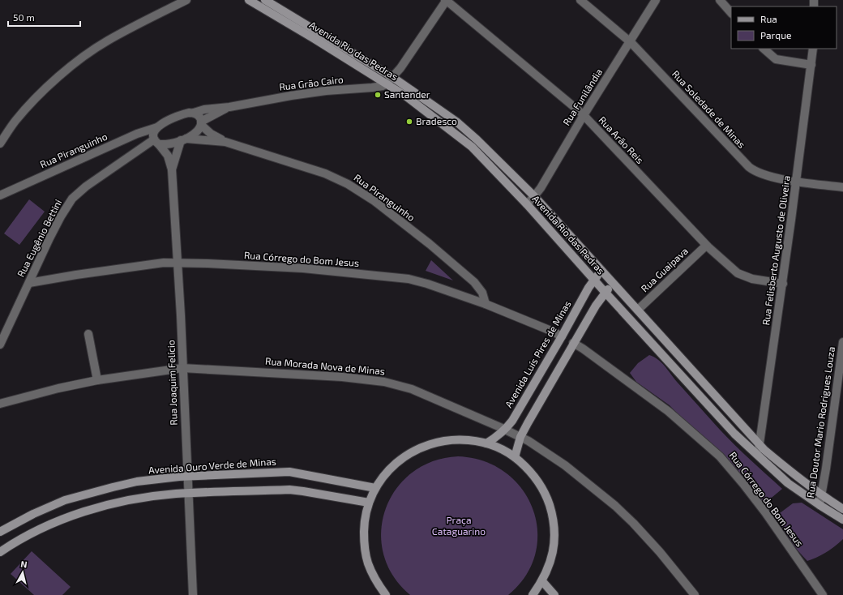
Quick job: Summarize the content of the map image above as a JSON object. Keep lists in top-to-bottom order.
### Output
{
  "streets": {
    "main road": ["Avenida Rio das Pedras", "Avenida Luís Pires de Minas", "Avenida Ouro Verde de Minas"],
    "street": [
      "Rua Grão Cairo",
      "Rua Funilândia",
      "Rua Soledade de Minas",
      "Rua Arão Reis",
      "Rua Piranguinho",
      "Rua Eugênio Bettini",
      "Rua Felisberto Augusto de Oliveira",
      "Rua Córrego do Bom Jesus",
      "Rua Guaipava",
      "Rua Morada Nova de Minas",
      "Rua Joaquim Felício",
      "Rua Doutor Mario Rodrigues Louza"
    ]
  },
  "crossings": [
    ["Avenida Rio das Pedras", "Rua Grão Cairo"],
    ["Avenida Rio das Pedras", "Rua Funilândia"],
    ["Avenida Rio das Pedras", "Rua Felisberto Augusto de Oliveira"],
    ["Avenida Rio das Pedras", "Rua Guaipava"],
    ["Avenida Rio das Pedras", "Avenida Luís Pires de Minas"],
    ["Avenida Rio das Pedras", "Rua Doutor Mario Rodrigues Louza"],
    ["Rua Grão Cairo", "Rua Arão Reis"],
    ["Rua Grão Cairo", "Rua Piranguinho"],
    ["Rua Grão Cairo", "Rua Joaquim Felício"],
    ["Rua Funilândia", "Rua Soledade de Minas"],
    ["Rua Funilândia", "Rua Arão Reis"],
    ["Rua Soledade de Minas", "Rua Felisberto Augusto de Oliveira"],
    ["Rua Arão Reis", "Rua Felisberto Augusto de Oliveira"],
    ["Rua Arão Reis", "Rua Guaipava"],
    ["Rua Piranguinho", "Rua Córrego do Bom Jesus"],
    ["Rua Piranguinho", "Rua Joaquim Felício"],
    ["Rua Eugênio Bettini", "Rua Córrego do Bom Jesus"],
    ["Rua Eugênio Bettini", "Rua Joaquim Felício"],
    ["Rua Córrego do Bom Jesus", "Avenida Luís Pires de Minas"],
    ["Rua Córrego do Bom Jesus", "Rua Joaquim Felício"],
    ["Avenida Luís Pires de Minas", "Rua Morada Nova de Minas"],
    ["Rua Morada Nova de Minas", "Rua Joaquim Felício"],
    ["Rua Joaquim Felício", "Avenida Ouro Verde de Minas"]
  ],
  "parks": ["Praça Cataguarino"],
  "places": ["Santander", "Bradesco"],
  "legend": ["Rua", "Parque"],
  "scale_bar": "50 m",
  "north": "top"
}
